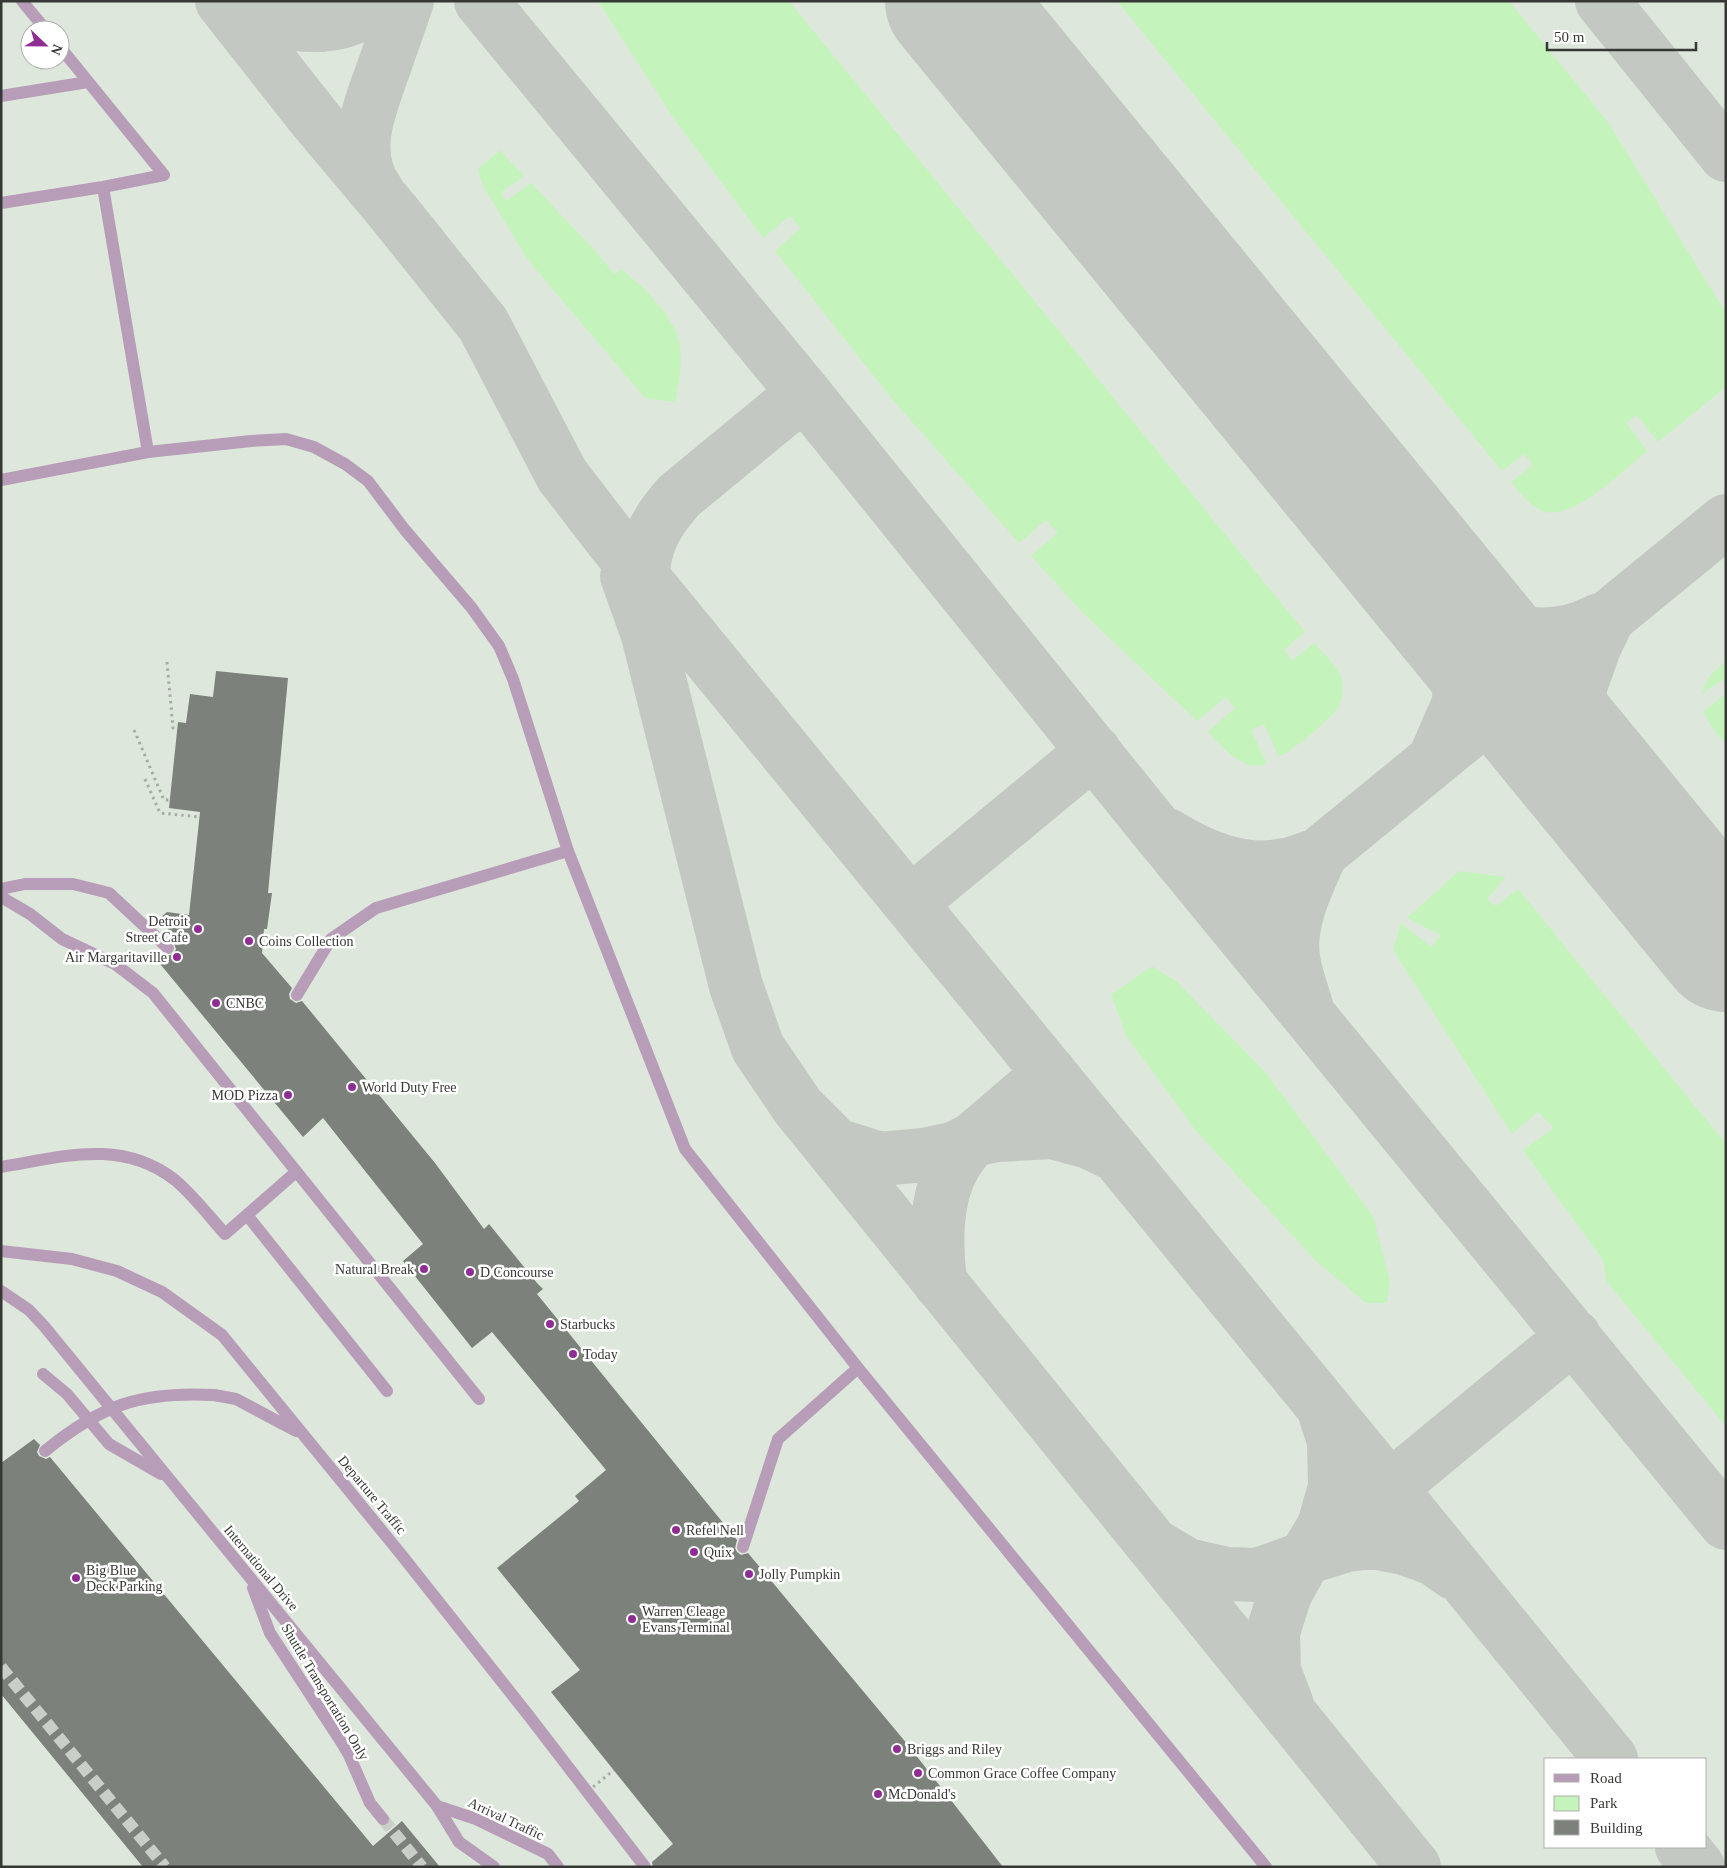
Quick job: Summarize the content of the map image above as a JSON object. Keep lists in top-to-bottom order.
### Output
{
  "streets": {
    "street": [
      "Departure Traffic",
      "International Drive",
      "Shuttle Transportation Only",
      "Arrival Traffic"
    ]
  },
  "crossings": [
    ["International Drive", "Shuttle Transportation Only"],
    ["International Drive", "Arrival Traffic"]
  ],
  "places": [
    "Detroit Street Cafe",
    "Coins Collection",
    "Air Margaritaville",
    "CNBC",
    "World Duty Free",
    "MOD Pizza",
    "Natural Break",
    "D Concourse",
    "Starbucks",
    "Today",
    "Refel Nell",
    "Quix",
    "Jolly Pumpkin",
    "Big Blue Deck Parking",
    "Warren Cleage Evans Terminal",
    "Briggs and Riley",
    "Common Grace Coffee Company",
    "McDonald's"
  ],
  "legend": ["Road", "Park", "Building"],
  "scale_bar": "50 m",
  "north": "right"
}
